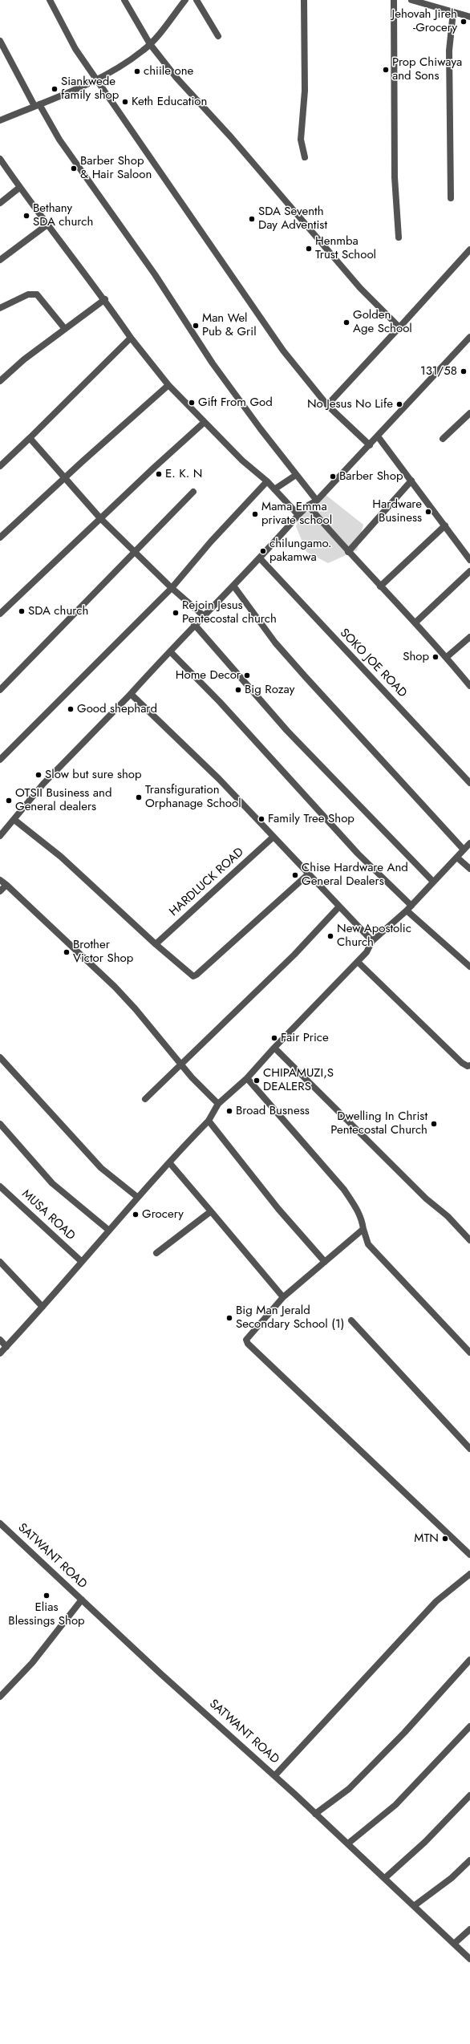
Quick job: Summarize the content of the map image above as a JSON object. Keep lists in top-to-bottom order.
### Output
{
  "streets": {
    "street": [
      "SOKO JOE ROAD",
      "HARDLUCK ROAD",
      "MUSA ROAD",
      "SATWANT ROAD"
    ]
  },
  "places": [
    "Jehovah Jireh -Grocery",
    "Prop Chiwaya and Sons",
    "chiile one",
    "Siankwede family shop",
    "Keth Education",
    "Barber Shop & Hair Saloon",
    "Bethany SDA church",
    "SDA Seventh Day Adventist",
    "Henmba Trust School",
    "Golden Age School",
    "Man Wel Pub & Gril",
    "131/58",
    "Gift From God",
    "No Jesus No Life",
    "E. K. N",
    "Barber Shop",
    "Hardware Business",
    "Mama Emma private school",
    "chilungamo. pakamwa",
    "SDA church",
    "Rejoin Jesus Pentecostal church",
    "Shop",
    "Home Decor",
    "Big Rozay",
    "Good shephard",
    "Slow but sure shop",
    "Transfiguration Orphanage School",
    "OTSII Business and General dealers",
    "Family Tree Shop",
    "Chise Hardware And General Dealers",
    "New Apostolic Church",
    "Brother Victor Shop",
    "Fair Price",
    "CHIPAMUZI,S DEALERS",
    "Broad Busness",
    "Dwelling In Christ Pentecostal Church",
    "Grocery",
    "Big Man Jerald Secondary School (1)",
    "MTN",
    "Elias Blessings Shop"
  ]
}
